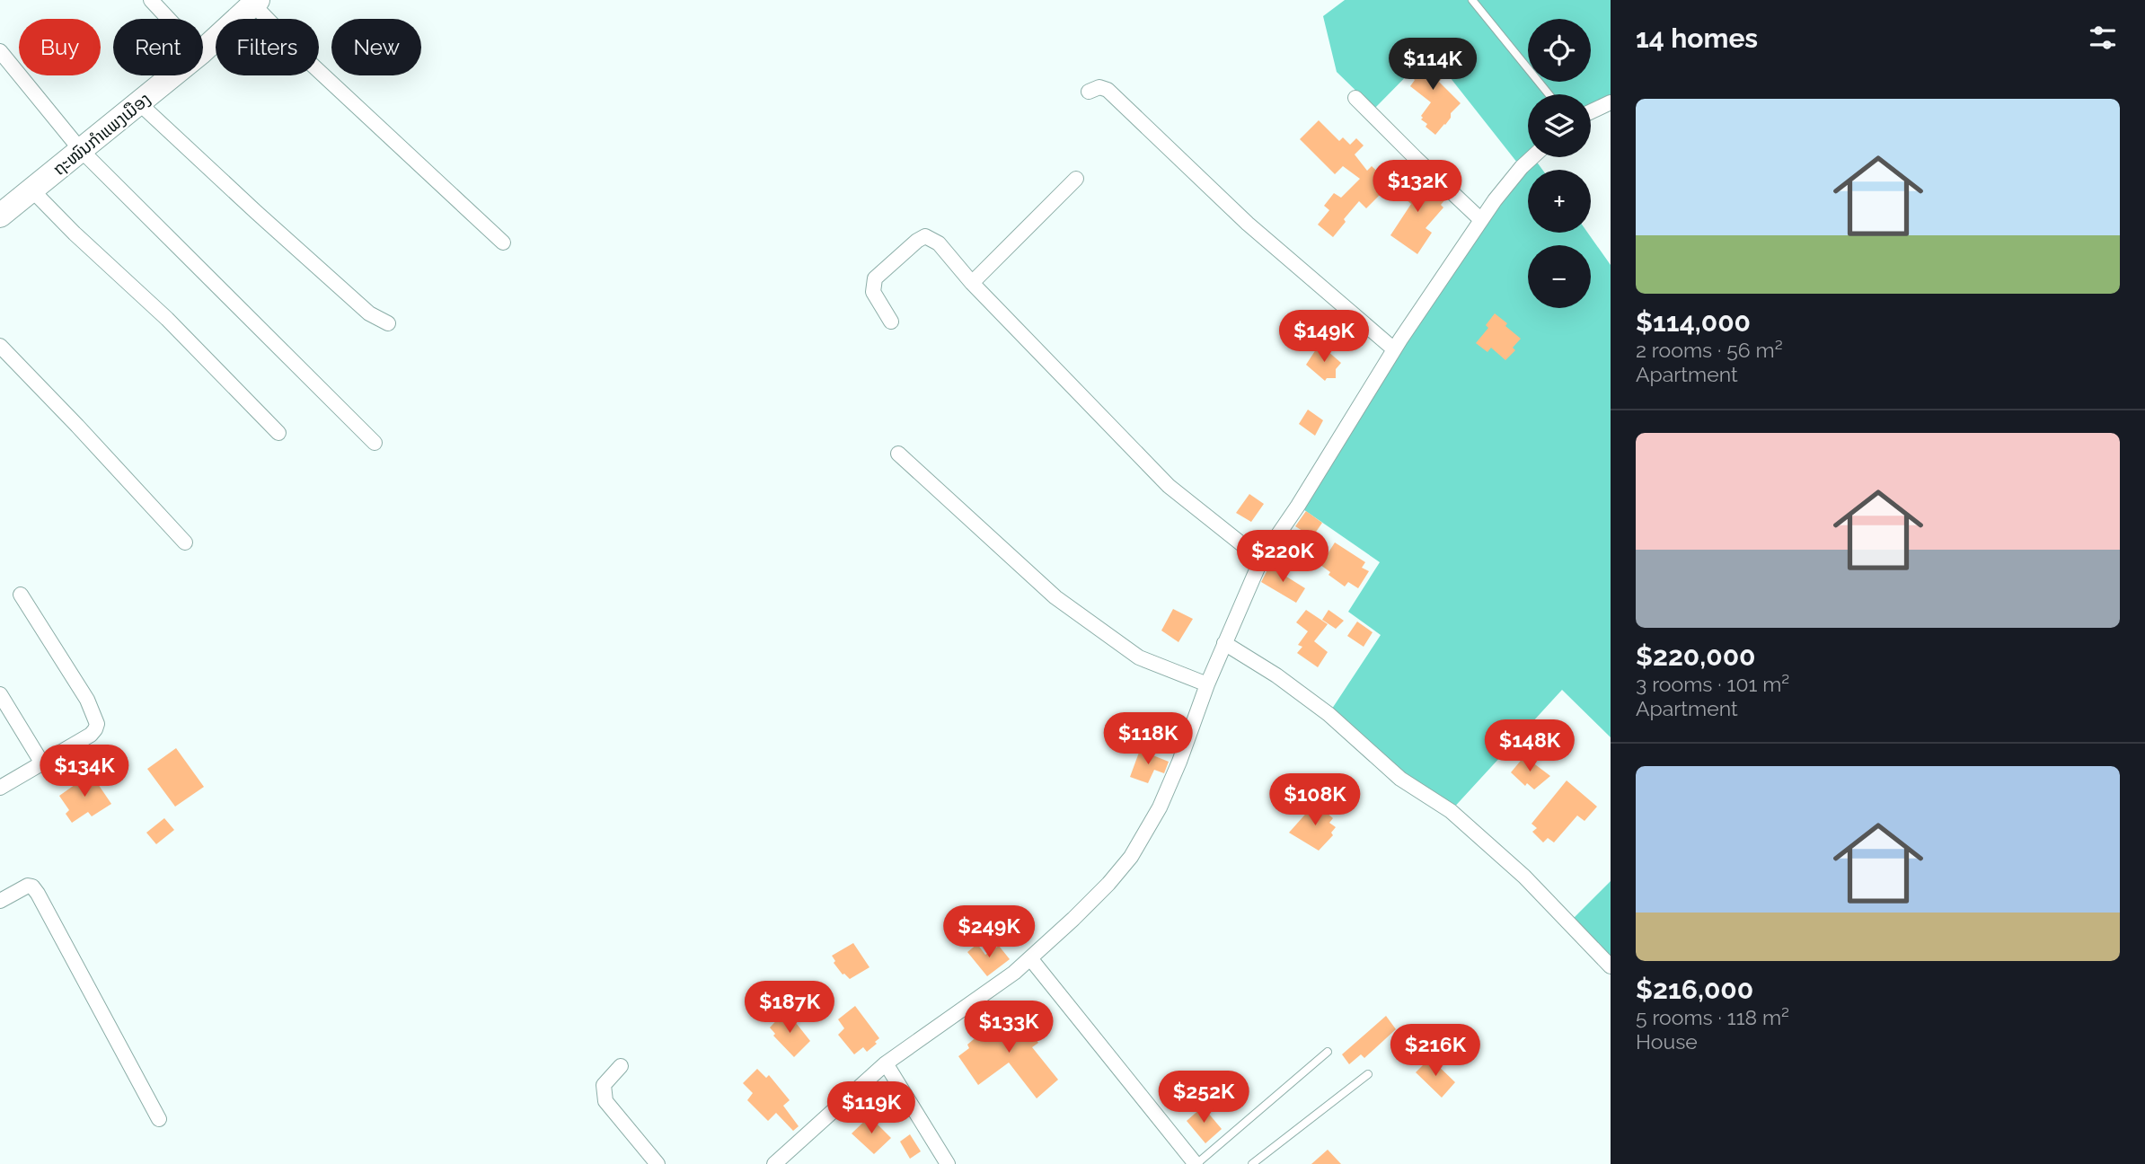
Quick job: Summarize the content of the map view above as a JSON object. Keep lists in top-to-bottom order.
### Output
{
  "streets": {
    "main road": ["ຖະໜົນກຳແພງເມືອງ"]
  },
  "page": {
    "heading": "14 homes",
    "map_buttons": ["+", "−"],
    "chip": [
      "Buy",
      "Rent",
      "Filters",
      "New"
    ],
    "price": [
      "$114K",
      "$132K",
      "$149K",
      "$220K",
      "$118K",
      "$148K",
      "$134K",
      "$108K",
      "$249K",
      "$187K",
      "$133K",
      "$216K",
      "$252K",
      "$119K"
    ],
    "list": [
      {
        "name": "$114,000",
        "note": "2 rooms · 56 m² · Apartment"
      },
      {
        "name": "$220,000",
        "note": "3 rooms · 101 m² · Apartment"
      },
      {
        "name": "$216,000",
        "note": "5 rooms · 118 m² · House"
      }
    ]
  }
}
